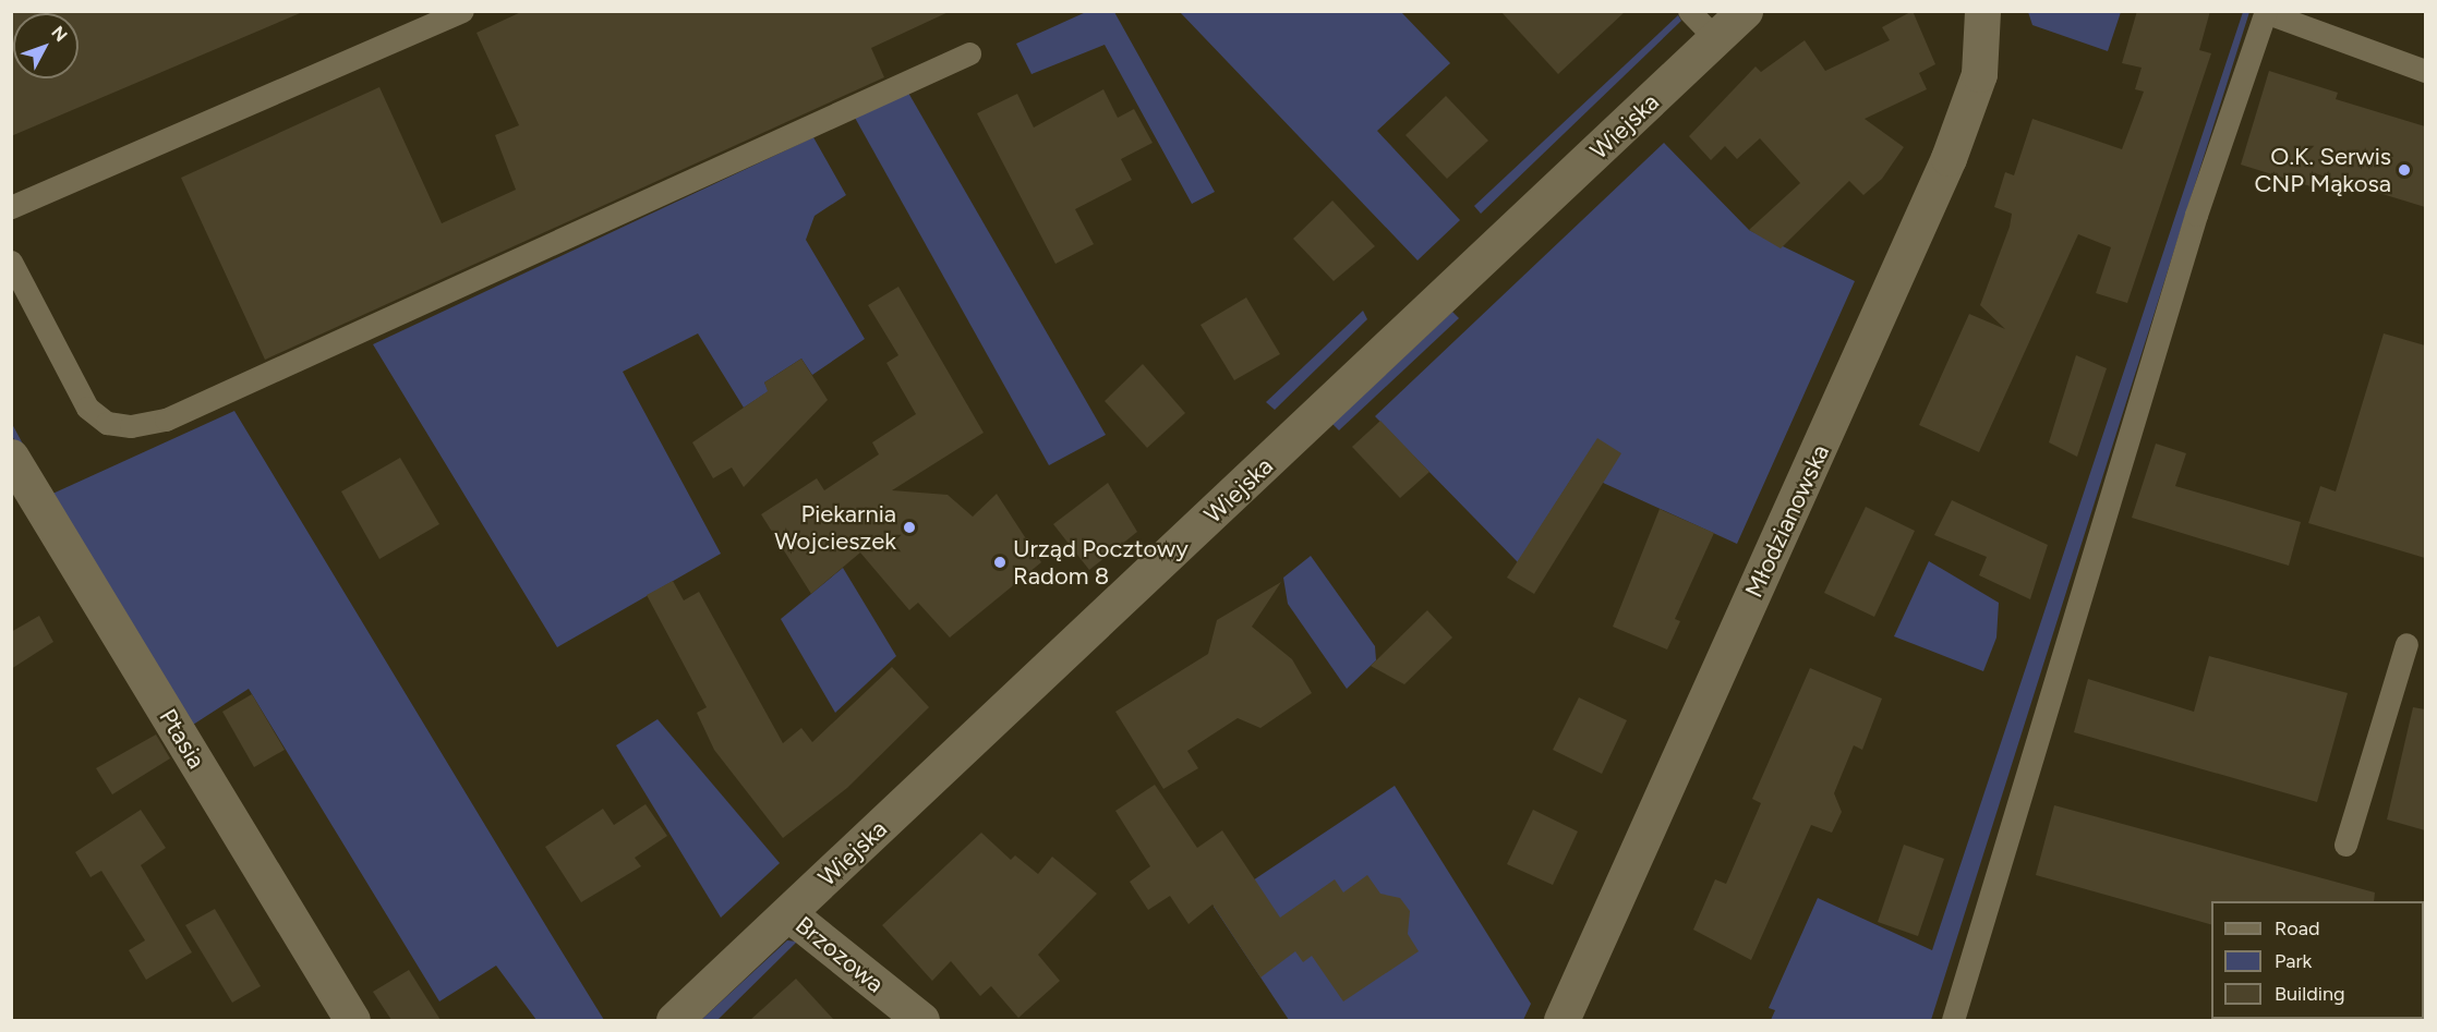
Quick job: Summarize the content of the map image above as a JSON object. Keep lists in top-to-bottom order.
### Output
{
  "streets": {
    "street": [
      "Wiejska",
      "Młodzianowska",
      "Ptasia",
      "Brzozowa"
    ]
  },
  "crossings": [
    ["Wiejska", "Brzozowa"]
  ],
  "places": ["O.K. Serwis CNP Mąkosa", "Piekarnia Wojcieszek", "Urząd Pocztowy Radom 8"],
  "legend": ["Road", "Park", "Building"],
  "north": "top right"
}
